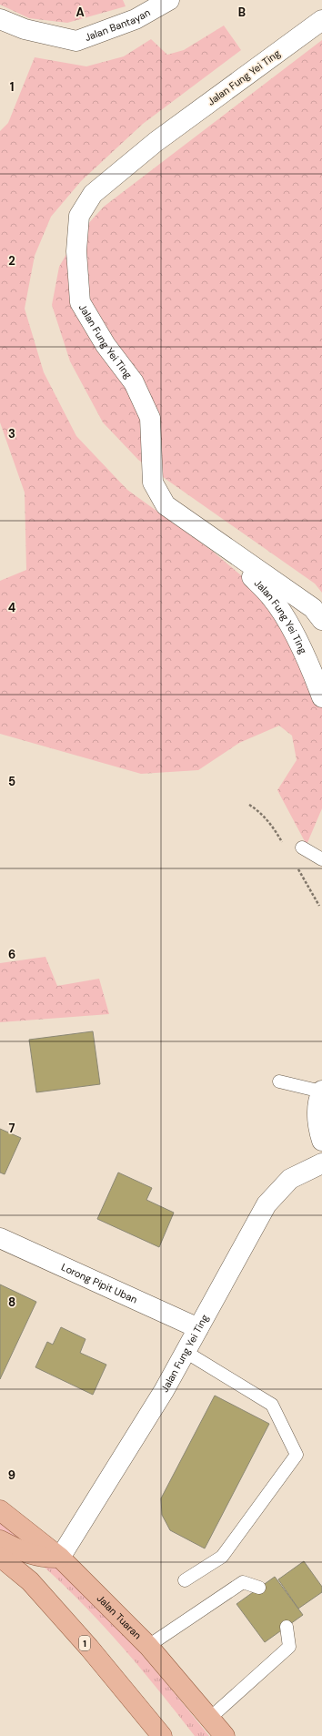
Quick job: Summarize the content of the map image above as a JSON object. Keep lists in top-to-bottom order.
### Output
{
  "streets": {
    "main road": ["Jalan Tuaran", "1"],
    "street": ["Jalan Bantayan", "Jalan Fung Yei Ting", "Lorong Pipit Uban"]
  },
  "crossings": [
    ["Jalan Fung Yei Ting", "Lorong Pipit Uban"],
    ["Jalan Fung Yei Ting", "Jalan Tuaran"]
  ],
  "grid": {
    "columns": ["A", "B"],
    "rows": [
      "1",
      "2",
      "3",
      "4",
      "5",
      "6",
      "7",
      "8",
      "9"
    ]
  }
}
